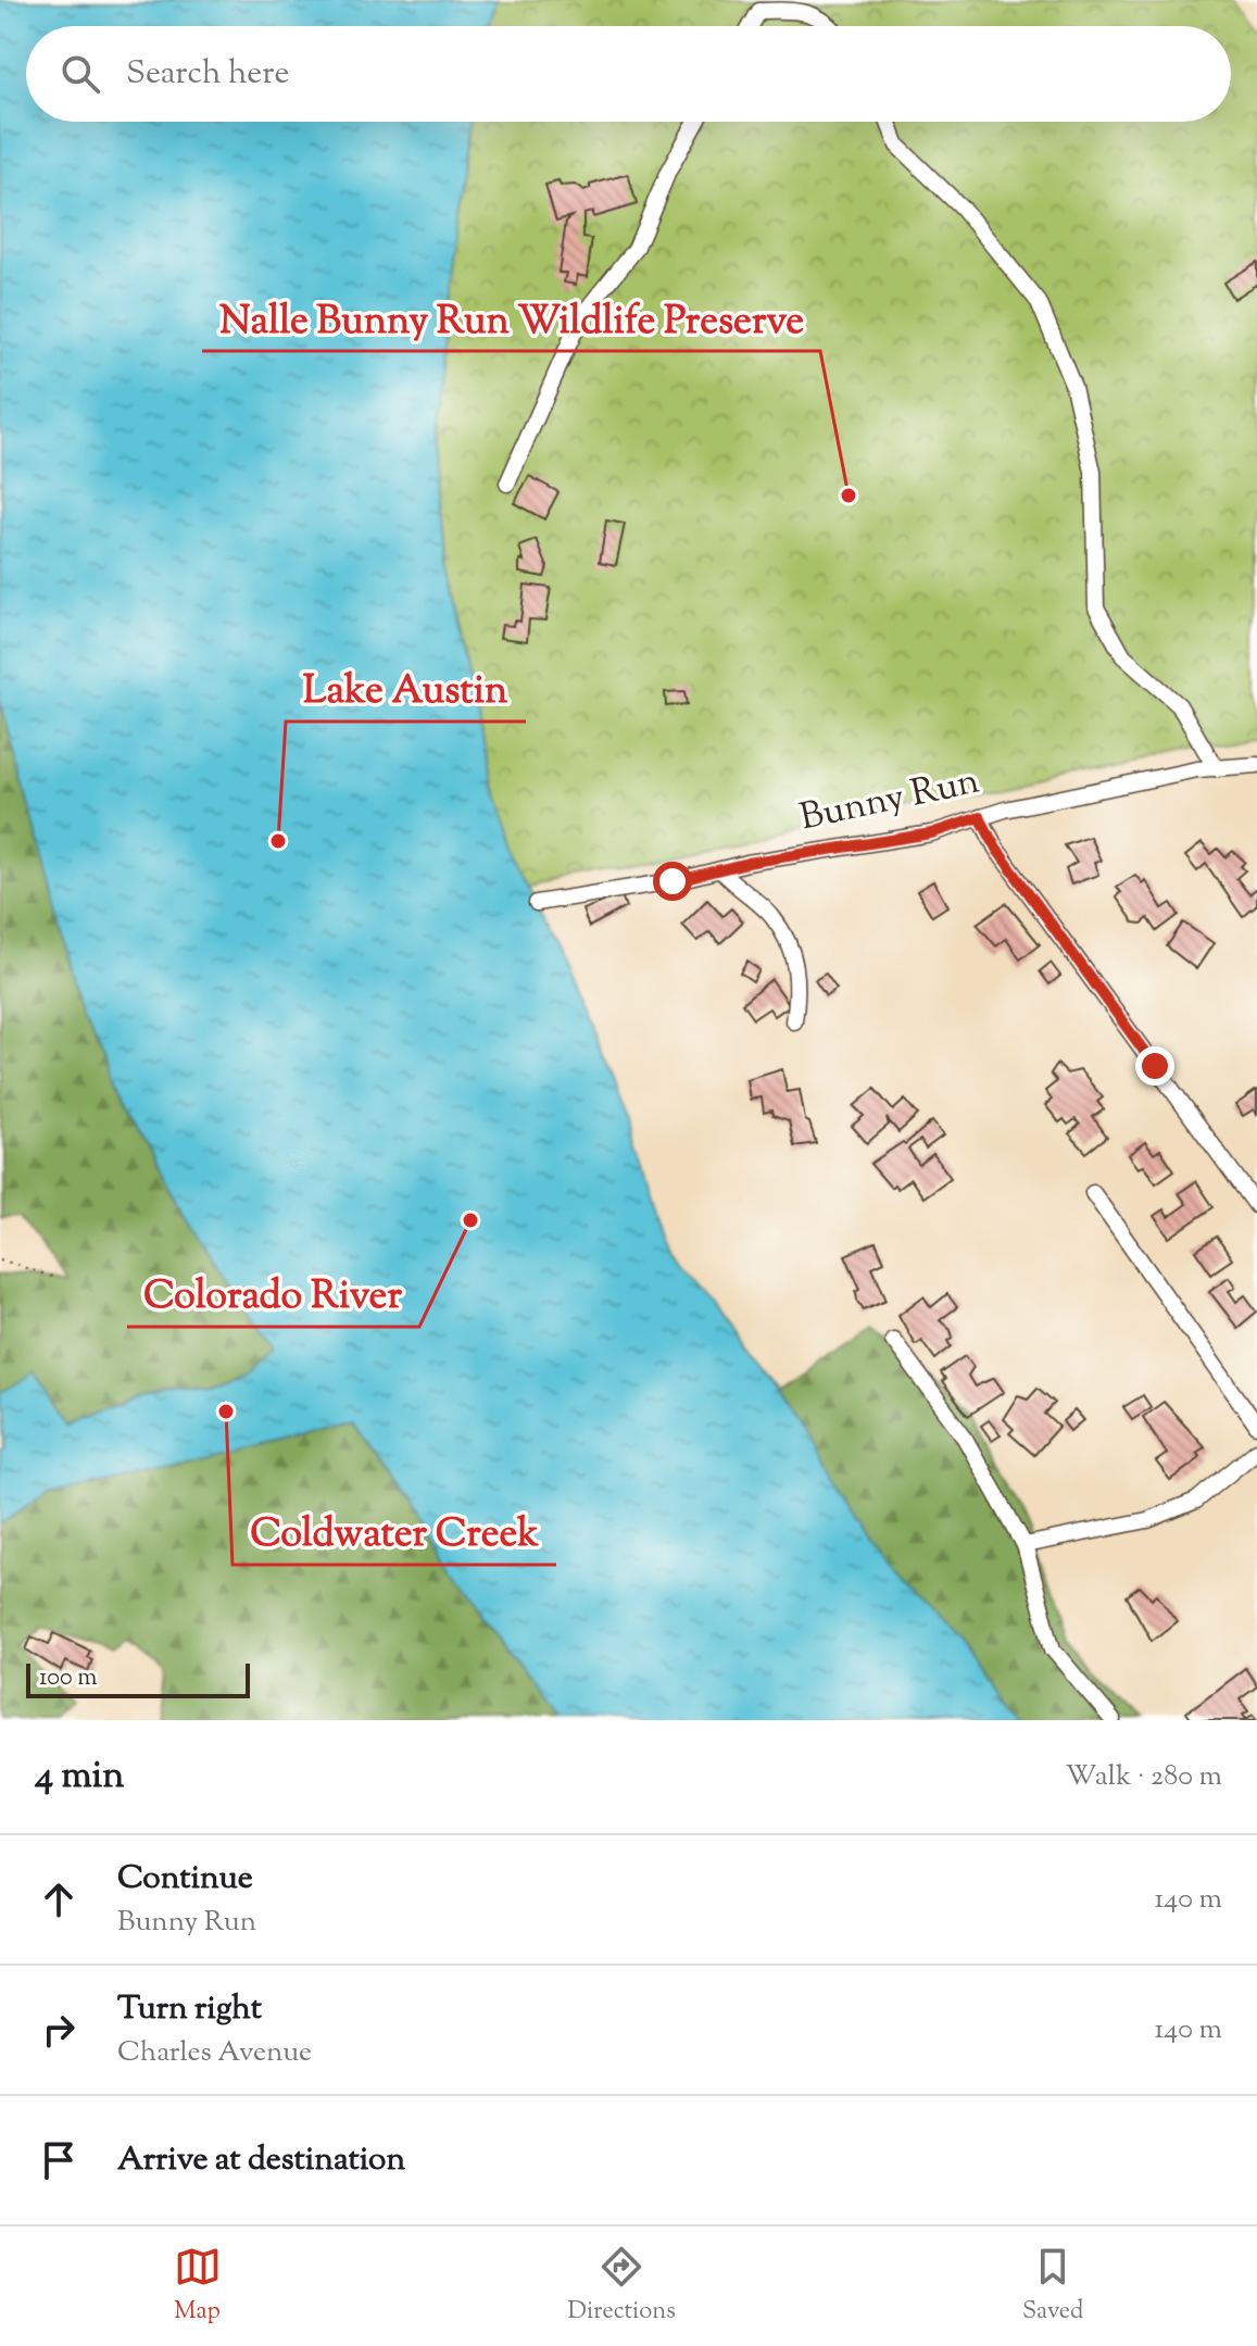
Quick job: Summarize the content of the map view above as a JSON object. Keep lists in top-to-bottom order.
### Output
{
  "streets": {
    "street": ["Bunny Run"]
  },
  "places": [
    "Nalle Bunny Run Wildlife Preserve",
    "Lake Austin",
    "Colorado River",
    "Coldwater Creek"
  ],
  "scale_bar": "100 m",
  "page": {
    "search": "Search here",
    "scale": "100 m",
    "heading": ["4 min", "Walk · 280 m"],
    "list": [
      ["Continue", "Bunny Run", "140 m"],
      ["Turn right", "Charles Avenue", "140 m"],
      "Arrive at destination"
    ],
    "nav": ["Map", "Directions", "Saved"]
  }
}
